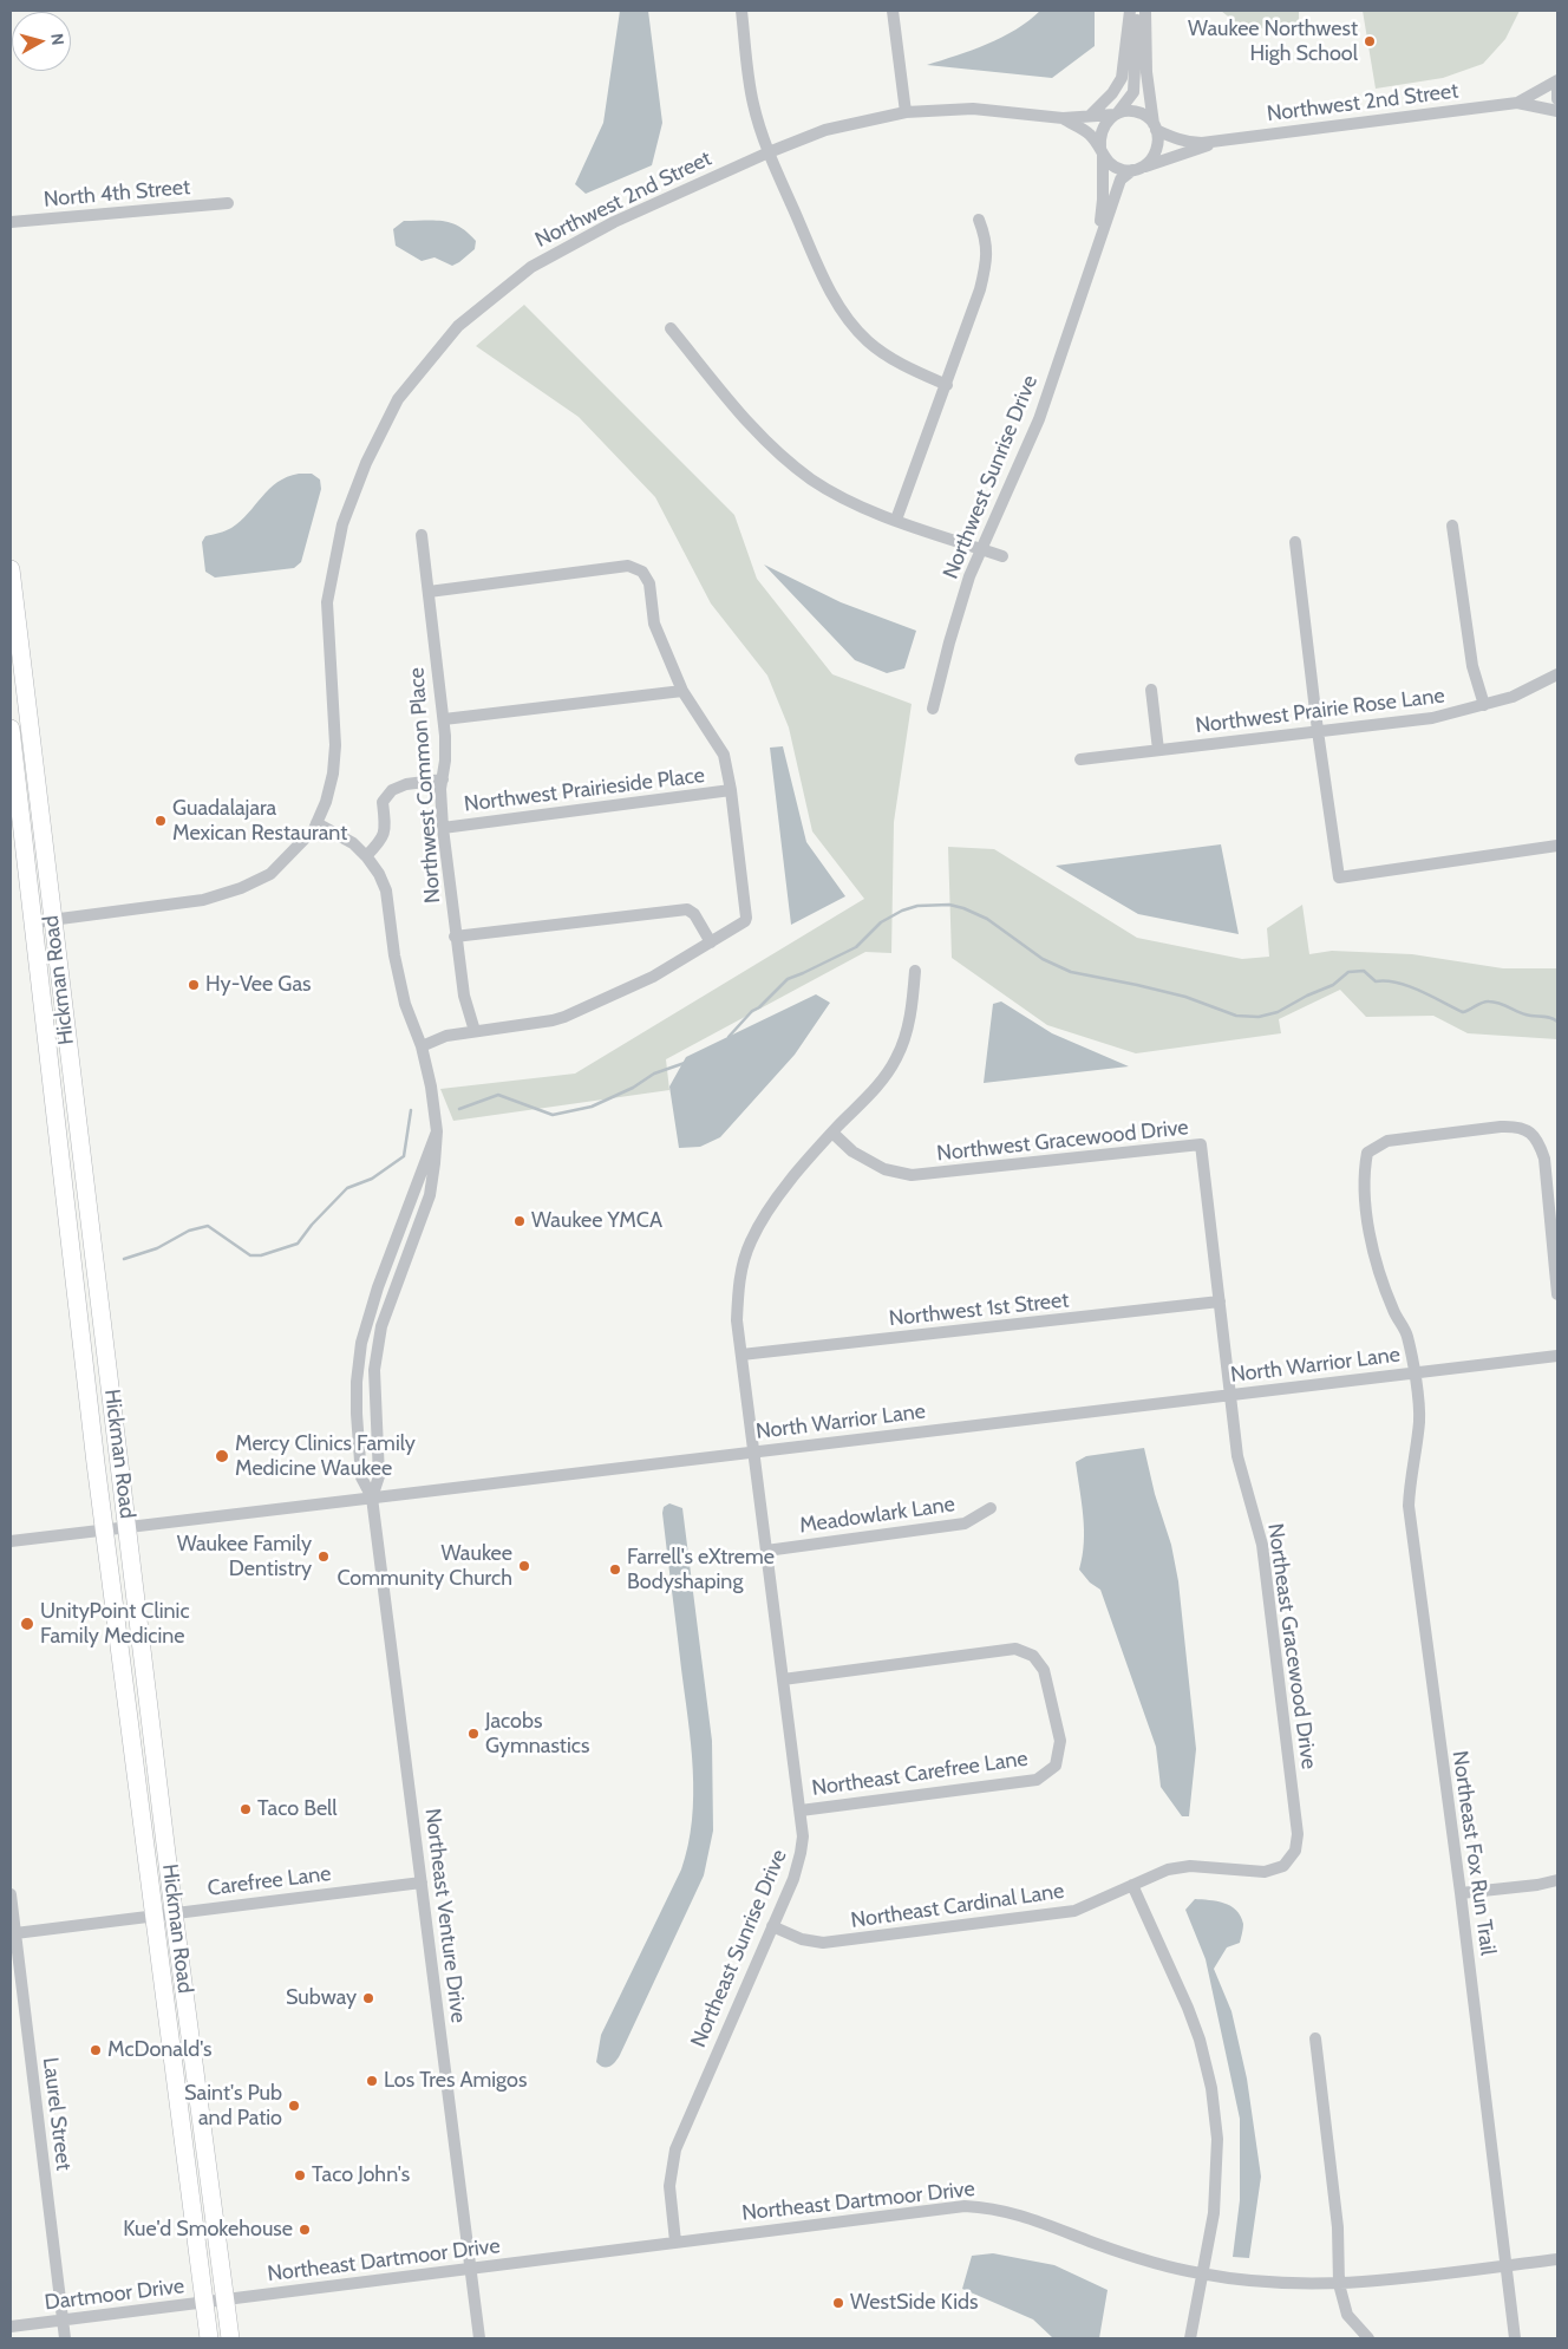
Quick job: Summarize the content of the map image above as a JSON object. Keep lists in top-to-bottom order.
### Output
{
  "streets": {
    "highway": ["Hickman Road"],
    "street": [
      "Northwest 2nd Street",
      "North 4th Street",
      "Northwest Sunrise Drive",
      "Northwest Prairie Rose Lane",
      "Northwest Common Place",
      "Northwest Prairieside Place",
      "Northwest Gracewood Drive",
      "Northwest 1st Street",
      "North Warrior Lane",
      "Meadowlark Lane",
      "Northeast Gracewood Drive",
      "Northeast Carefree Lane",
      "Northeast Fox Run Trail",
      "Carefree Lane",
      "Northeast Cardinal Lane",
      "Northeast Venture Drive",
      "Northeast Sunrise Drive",
      "Laurel Street",
      "Northeast Dartmoor Drive",
      "Dartmoor Drive"
    ]
  },
  "crossings": [
    ["Northwest 2nd Street", "Northwest Sunrise Drive"],
    ["Northwest 2nd Street", "Hickman Road"],
    ["Northwest Common Place", "Northwest Prairieside Place"],
    ["Hickman Road", "North Warrior Lane"],
    ["Hickman Road", "Carefree Lane"],
    ["Hickman Road", "Northeast Dartmoor Drive"],
    ["Hickman Road", "Dartmoor Drive"],
    ["Northwest Gracewood Drive", "Northwest 1st Street"],
    ["Northwest Gracewood Drive", "North Warrior Lane"],
    ["Northwest Gracewood Drive", "Northeast Gracewood Drive"],
    ["North Warrior Lane", "Northeast Gracewood Drive"],
    ["North Warrior Lane", "Northeast Fox Run Trail"],
    ["North Warrior Lane", "Northeast Venture Drive"],
    ["North Warrior Lane", "Northeast Sunrise Drive"],
    ["Meadowlark Lane", "Northeast Sunrise Drive"],
    ["Northeast Gracewood Drive", "Northeast Cardinal Lane"],
    ["Northeast Carefree Lane", "Northeast Sunrise Drive"],
    ["Northeast Fox Run Trail", "Northeast Dartmoor Drive"],
    ["Carefree Lane", "Northeast Venture Drive"],
    ["Carefree Lane", "Laurel Street"],
    ["Northeast Cardinal Lane", "Northeast Sunrise Drive"],
    ["Northeast Venture Drive", "Northeast Dartmoor Drive"],
    ["Northeast Sunrise Drive", "Northeast Dartmoor Drive"],
    ["Laurel Street", "Dartmoor Drive"],
    ["Northeast Dartmoor Drive", "Dartmoor Drive"]
  ],
  "places": [
    "Waukee Northwest High School",
    "Guadalajara Mexican Restaurant",
    "Hy-Vee Gas",
    "Waukee YMCA",
    "Mercy Clinics Family Medicine Waukee",
    "Waukee Family Dentistry",
    "Waukee Community Church",
    "Farrell's eXtreme Bodyshaping",
    "UnityPoint Clinic Family Medicine",
    "Jacobs Gymnastics",
    "Taco Bell",
    "Subway",
    "McDonald's",
    "Los Tres Amigos",
    "Saint's Pub and Patio",
    "Taco John's",
    "Kue'd Smokehouse",
    "WestSide Kids"
  ],
  "north": "right"
}
